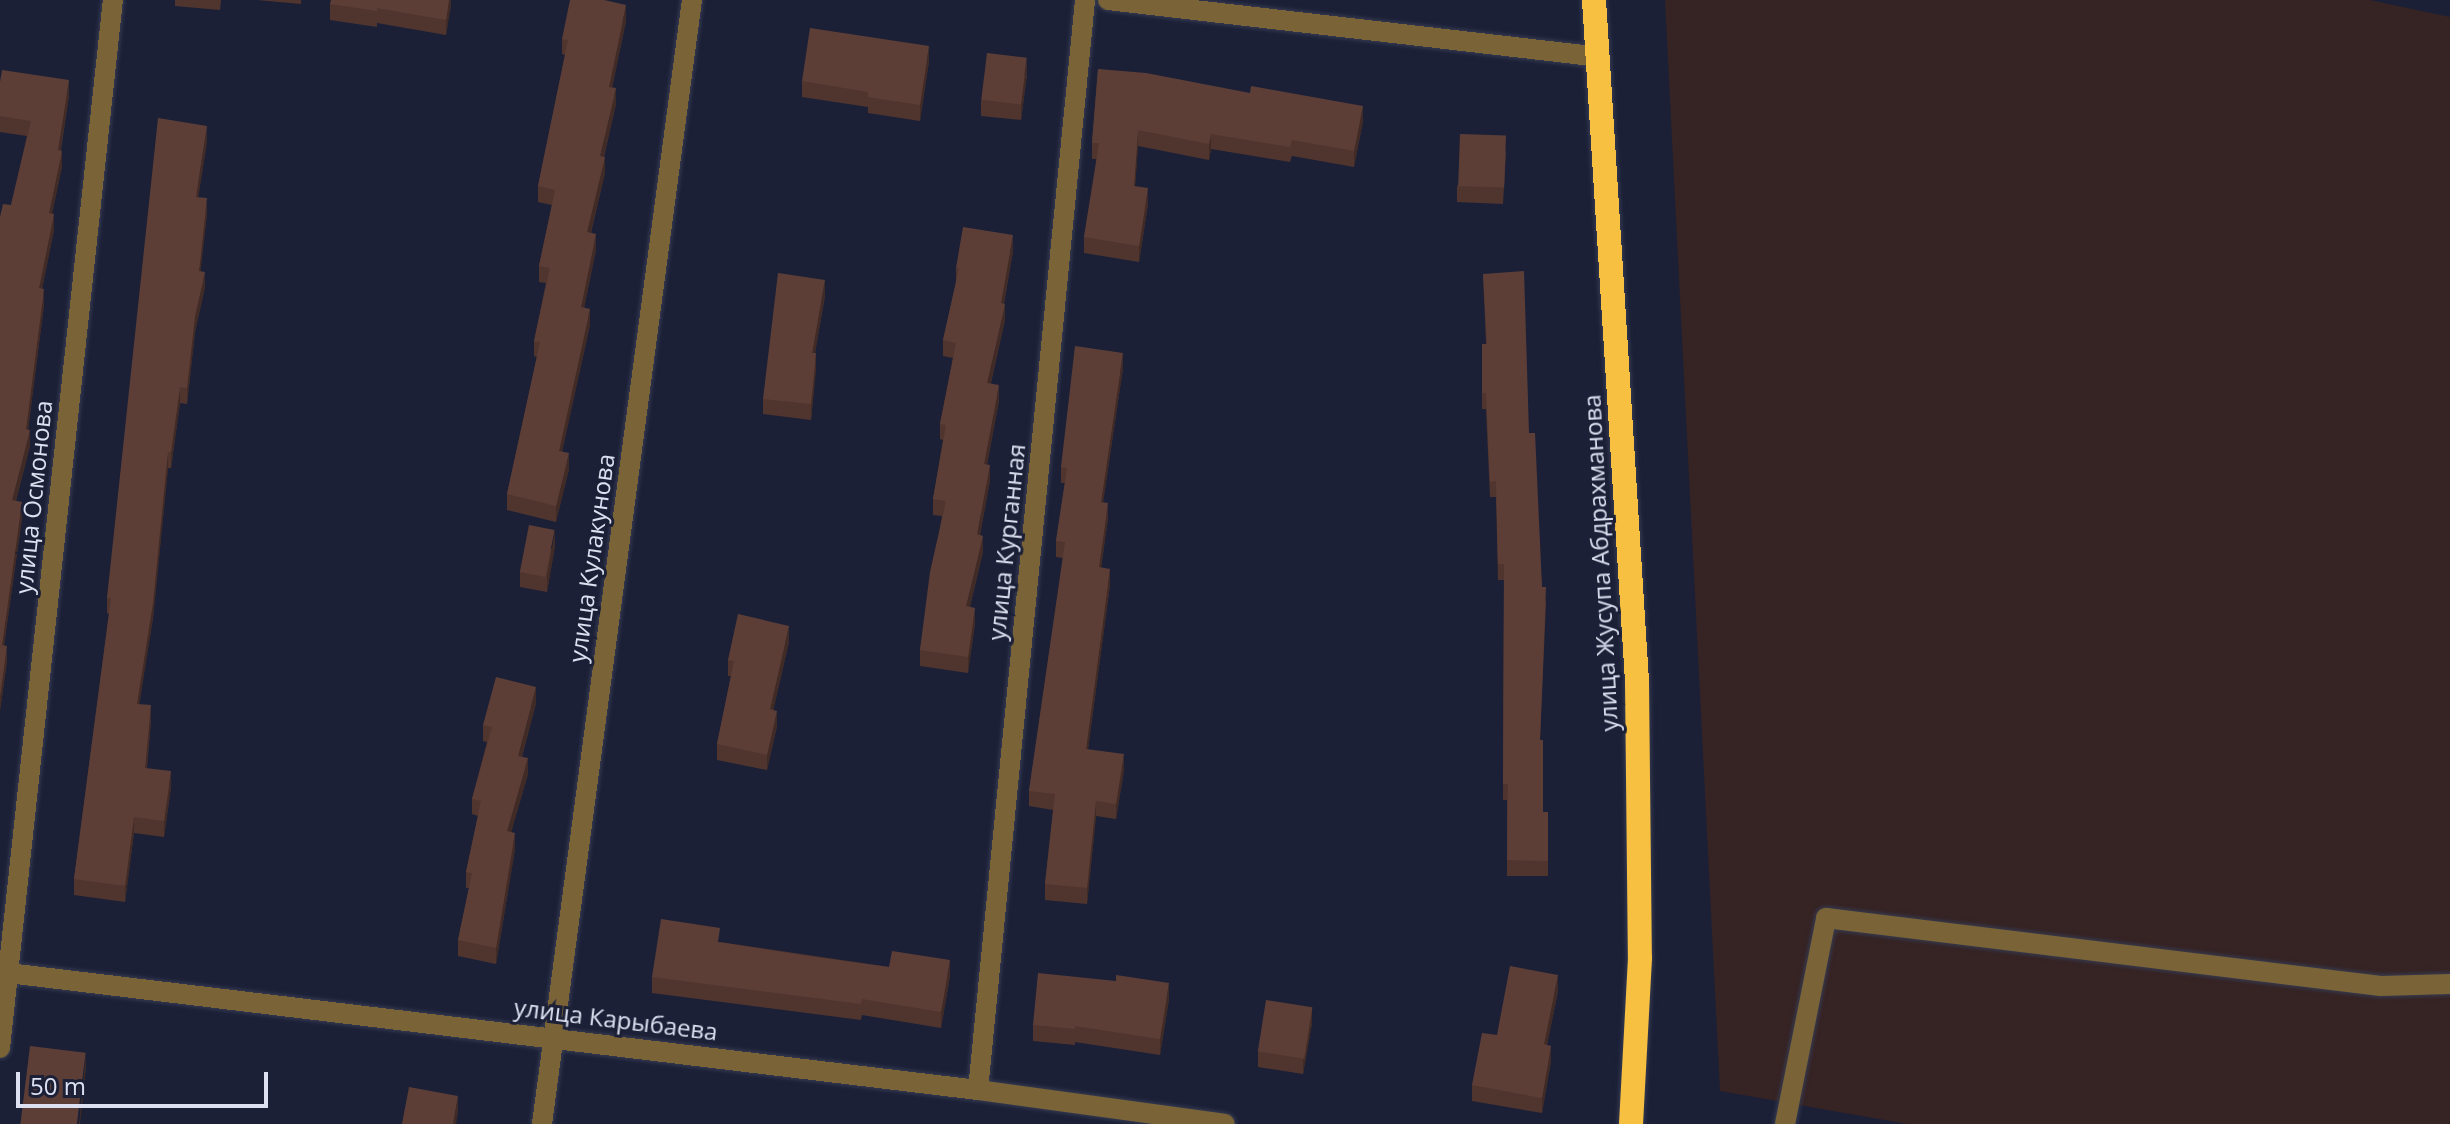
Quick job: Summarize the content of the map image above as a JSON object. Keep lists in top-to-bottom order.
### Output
{
  "streets": {
    "highway": ["улица Жусупа Абдрахманова"],
    "street": [
      "улица Осмонова",
      "улица Курганная",
      "улица Кулакунова",
      "улица Карыбаева"
    ]
  },
  "crossings": [
    ["улица Осмонова", "улица Карыбаева"],
    ["улица Курганная", "улица Карыбаева"],
    ["улица Кулакунова", "улица Карыбаева"]
  ],
  "scale_bar": "50 m"
}
